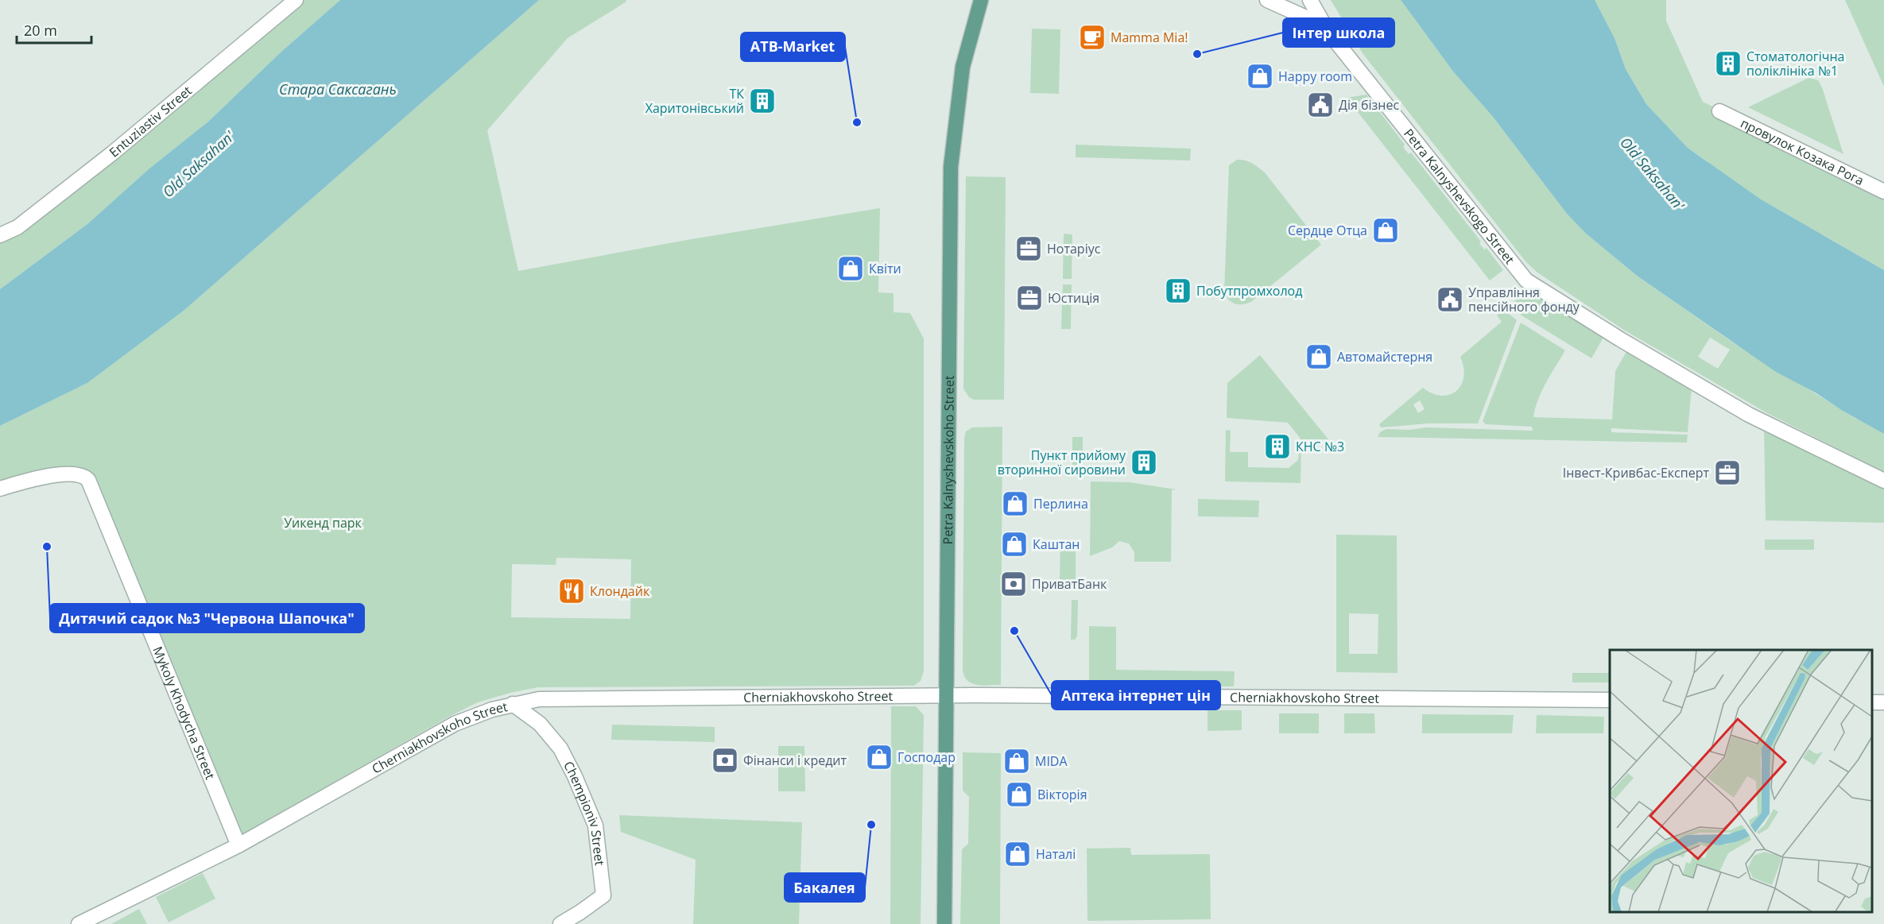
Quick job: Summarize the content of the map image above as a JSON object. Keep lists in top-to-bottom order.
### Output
{
  "streets": {
    "main road": ["Petra Kalnyshevskoho Street"],
    "street": [
      "Entuziastiv Street",
      "провулок Козака Рога",
      "Petra Kalnyshevskogo Street",
      "Cherniakhovskoho Street",
      "Mykoly Khodycha Street",
      "Chempioniv Street"
    ]
  },
  "crossings": [
    ["Petra Kalnyshevskoho Street", "Cherniakhovskoho Street"],
    ["Cherniakhovskoho Street", "Mykoly Khodycha Street"],
    ["Cherniakhovskoho Street", "Chempioniv Street"]
  ],
  "water": ["Стара Саксагань", "Old Saksahan'"],
  "parks": ["Уикенд парк"],
  "places": {
    "cafe": ["Mamma Mia!"],
    "other": [
      "Інтер школа",
      "ATB-Market",
      "Дитячий садок №3 \"Червона Шапочка\"",
      "Аптека інтернет цін",
      "Бакалея"
    ],
    "building": [
      "Стоматологічна поліклініка №1",
      "ТК Харитонівський",
      "Побутпромхолод",
      "КНС №3",
      "Пункт прийому вторинної сировини"
    ],
    "shop": [
      "Happy room",
      "Сердце Отца",
      "Квіти",
      "Автомайстерня",
      "Перлина",
      "Каштан",
      "Господар",
      "MIDA",
      "Вікторія",
      "Наталі"
    ],
    "public building": ["Дія бізнес", "Управління пенсійного фонду"],
    "office": ["Нотарiус", "Юстиція", "Інвест-Кривбас-Експерт"],
    "bank": ["ПриватБанк", "Фінанси і кредит"],
    "restaurant": ["Клондайк"]
  },
  "scale_bar": "20 m"
}
